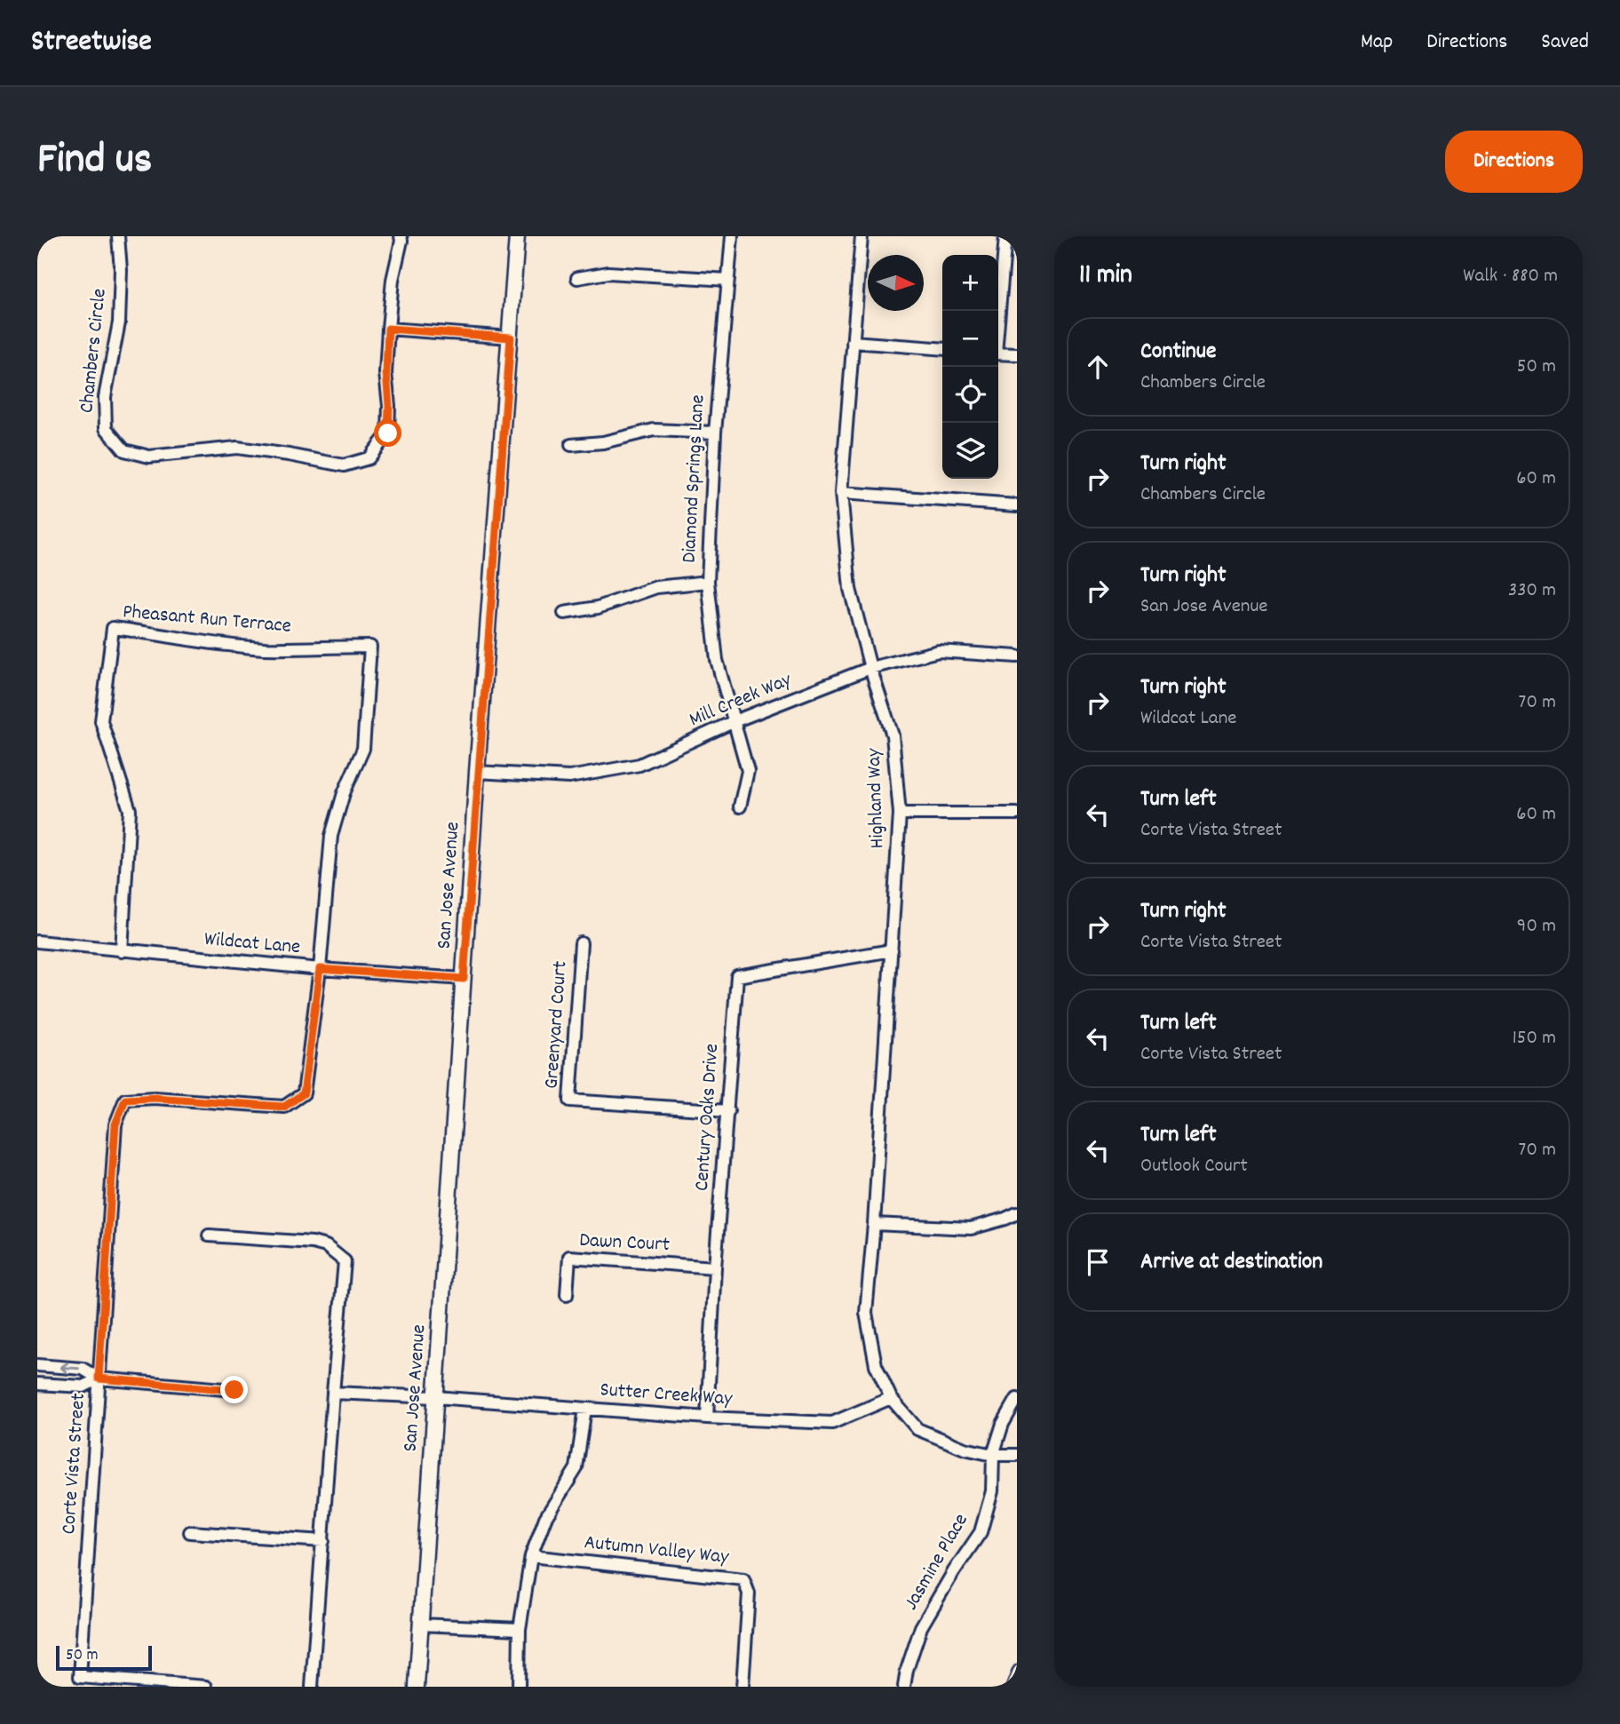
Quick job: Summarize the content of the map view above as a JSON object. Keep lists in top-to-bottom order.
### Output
{
  "streets": {
    "street": [
      "Chambers Circle",
      "Diamond Springs Lane",
      "Pheasant Run Terrace",
      "Mill Creek Way",
      "Highland Way",
      "San Jose Avenue",
      "Wildcat Lane",
      "Greenyard Court",
      "Century Oaks Drive",
      "Dawn Court",
      "Sutter Creek Way",
      "Corte Vista Street",
      "Autumn Valley Way",
      "Jasmine Place"
    ]
  },
  "crossings": [
    ["Diamond Springs Lane", "Mill Creek Way"],
    ["Pheasant Run Terrace", "Wildcat Lane"],
    ["Pheasant Run Terrace", "Corte Vista Street"],
    ["Mill Creek Way", "Highland Way"],
    ["Mill Creek Way", "San Jose Avenue"],
    ["Highland Way", "Century Oaks Drive"],
    ["Highland Way", "Sutter Creek Way"],
    ["Highland Way", "Jasmine Place"],
    ["San Jose Avenue", "Wildcat Lane"],
    ["San Jose Avenue", "Sutter Creek Way"],
    ["Wildcat Lane", "Corte Vista Street"],
    ["Greenyard Court", "Century Oaks Drive"],
    ["Century Oaks Drive", "Dawn Court"],
    ["Century Oaks Drive", "Sutter Creek Way"]
  ],
  "scale_bar": "50 m",
  "north": "right",
  "page": {
    "header": "Streetwise",
    "nav": ["Map", "Directions", "Saved"],
    "title": "Find us",
    "buttons": "Directions",
    "heading": ["11 min", "Walk · 880 m"],
    "map_buttons": ["+", "−"],
    "list": [
      ["Continue", "Chambers Circle", "50 m"],
      ["Turn right", "Chambers Circle", "60 m"],
      ["Turn right", "San Jose Avenue", "330 m"],
      ["Turn right", "Wildcat Lane", "70 m"],
      ["Turn left", "Corte Vista Street", "60 m"],
      ["Turn right", "Corte Vista Street", "90 m"],
      ["Turn left", "Corte Vista Street", "150 m"],
      ["Turn left", "Outlook Court", "70 m"],
      "Arrive at destination"
    ],
    "scale": "50 m"
  }
}
